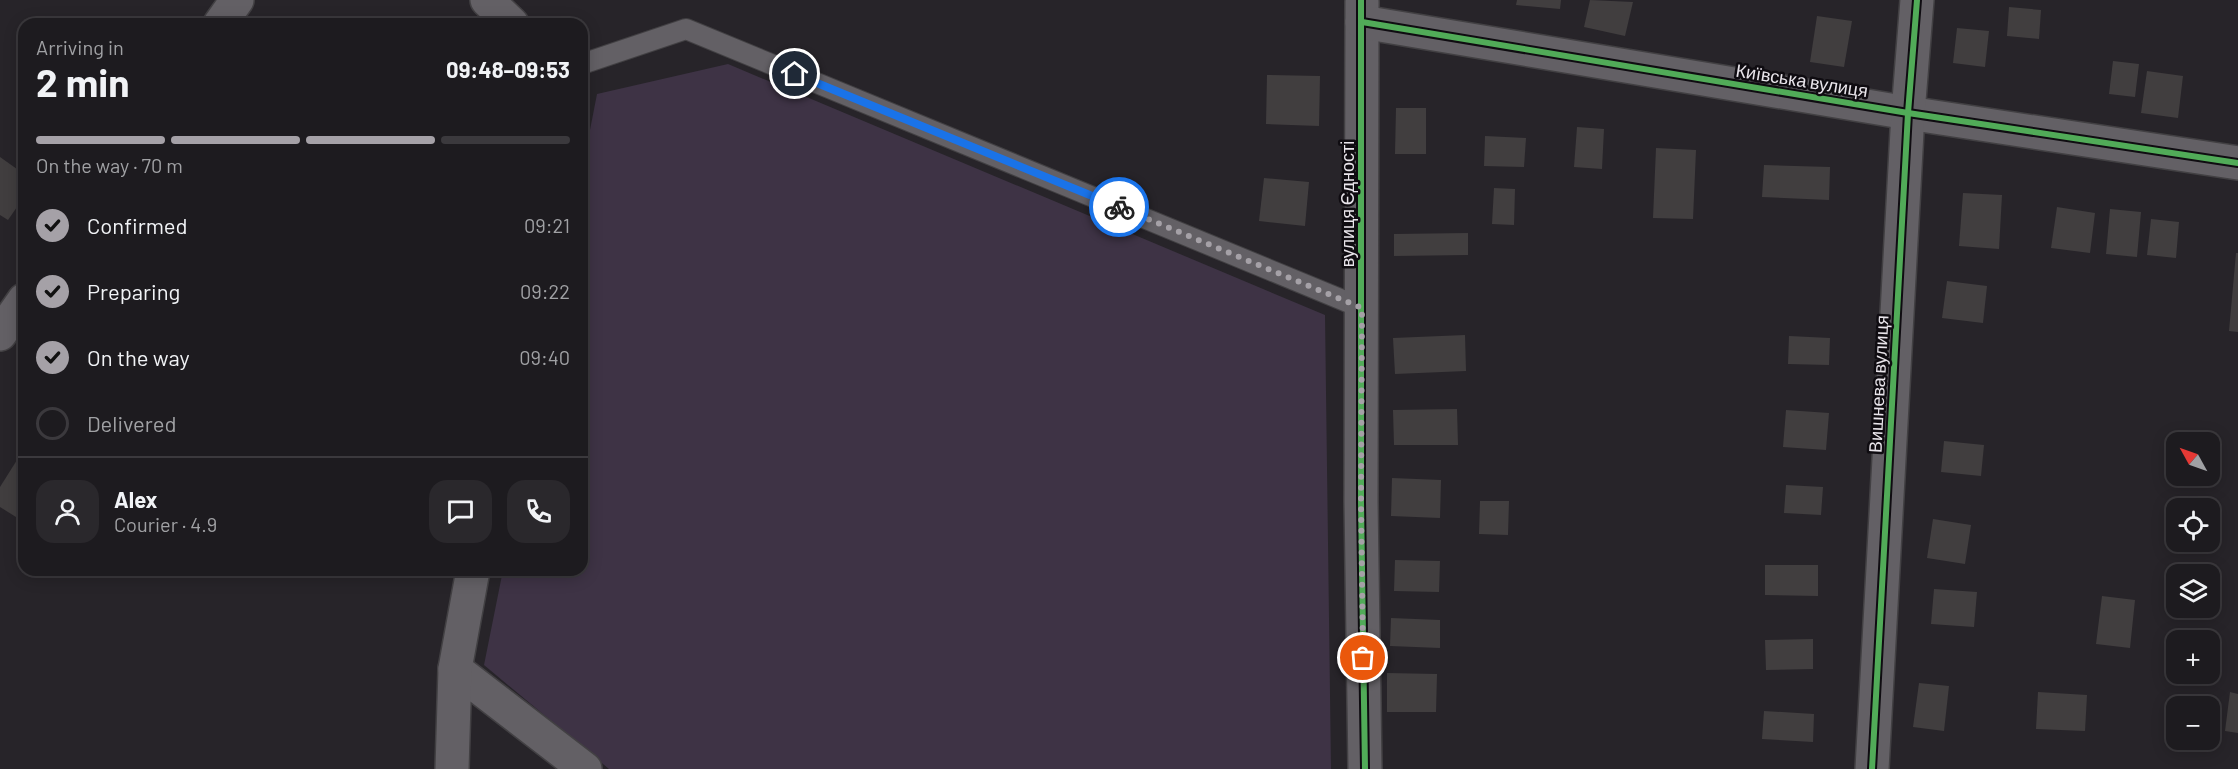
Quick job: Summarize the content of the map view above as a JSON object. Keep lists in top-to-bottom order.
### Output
{
  "streets": {
    "street": ["Київська вулиця", "вулиця Єдності", "Вишнева вулиця"]
  },
  "crossings": [
    ["Київська вулиця", "вулиця Єдності"],
    ["Київська вулиця", "Вишнева вулиця"]
  ],
  "north": "top left",
  "page": {
    "heading": ["2 min", "Arriving in", "09:48–09:53"],
    "panel": ["Alex", "Courier · 4.9"],
    "bar": "On the way · 70 m",
    "list": [
      ["Confirmed", "09:21"],
      ["Preparing", "09:22"],
      ["On the way", "09:40"],
      "Delivered"
    ],
    "map_buttons": ["+", "−"]
  }
}
